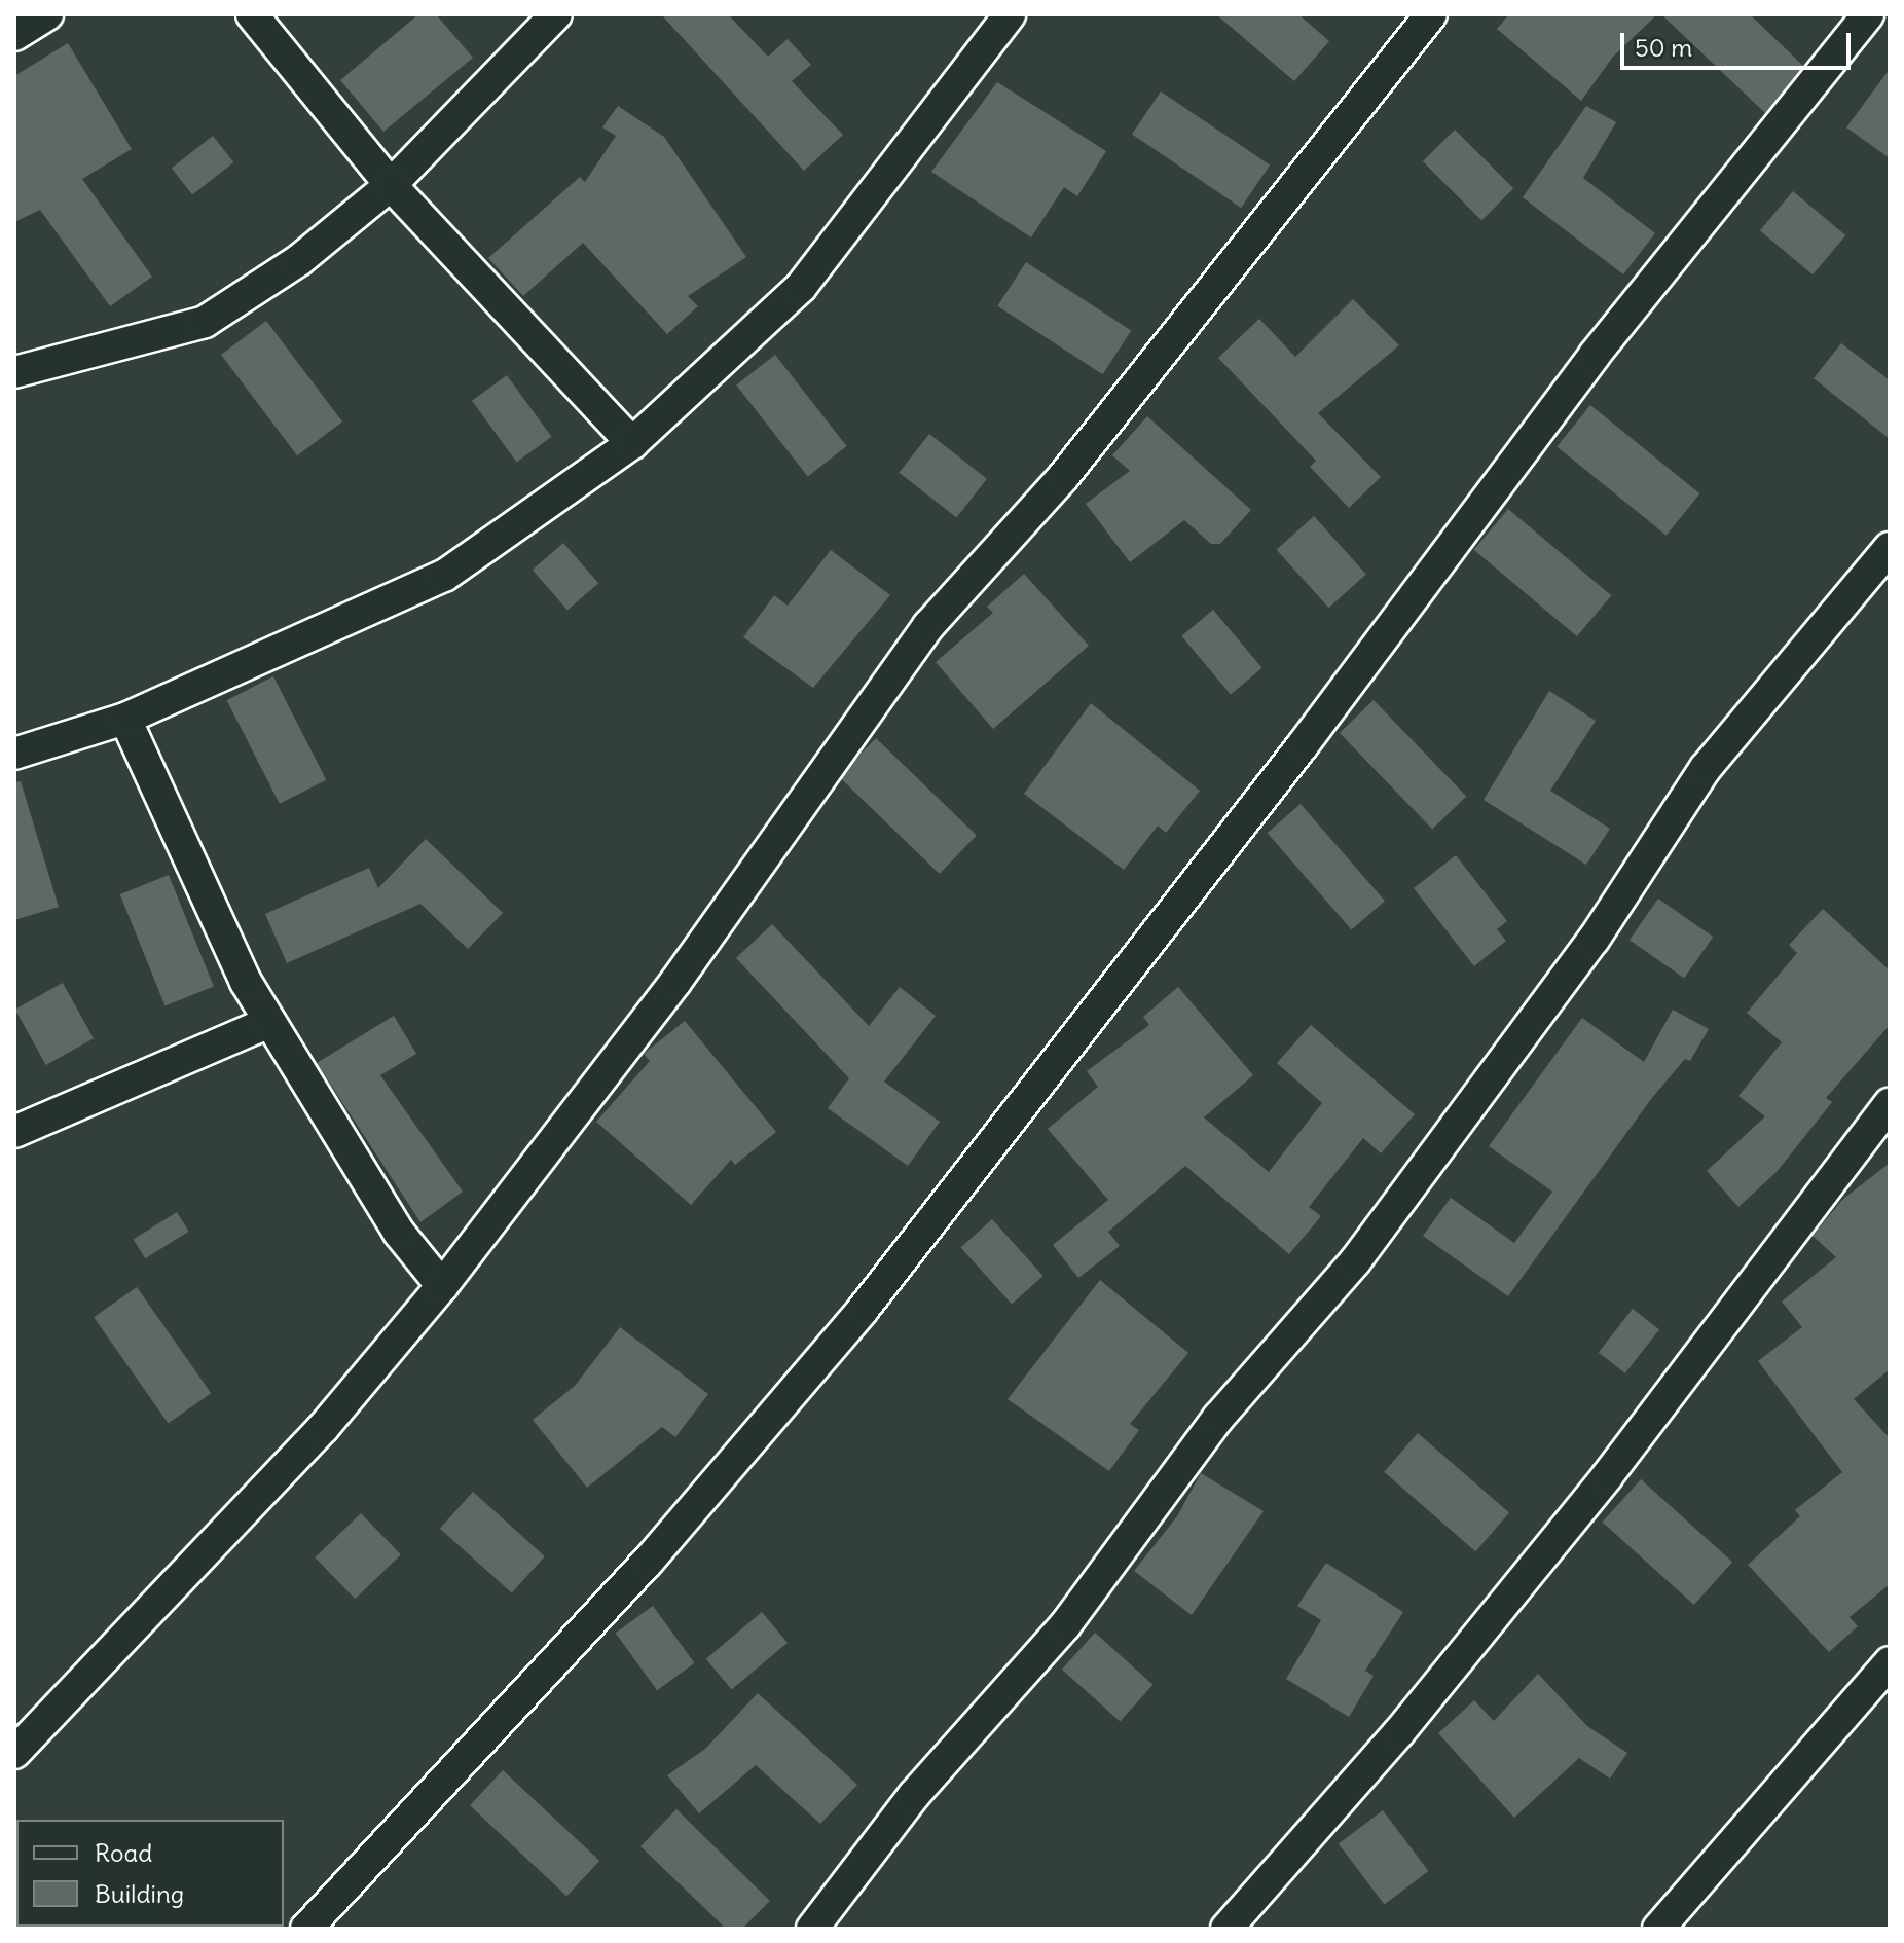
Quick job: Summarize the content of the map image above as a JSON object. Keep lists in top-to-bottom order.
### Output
{
  "legend": ["Road", "Building"],
  "scale_bar": "50 m"
}
